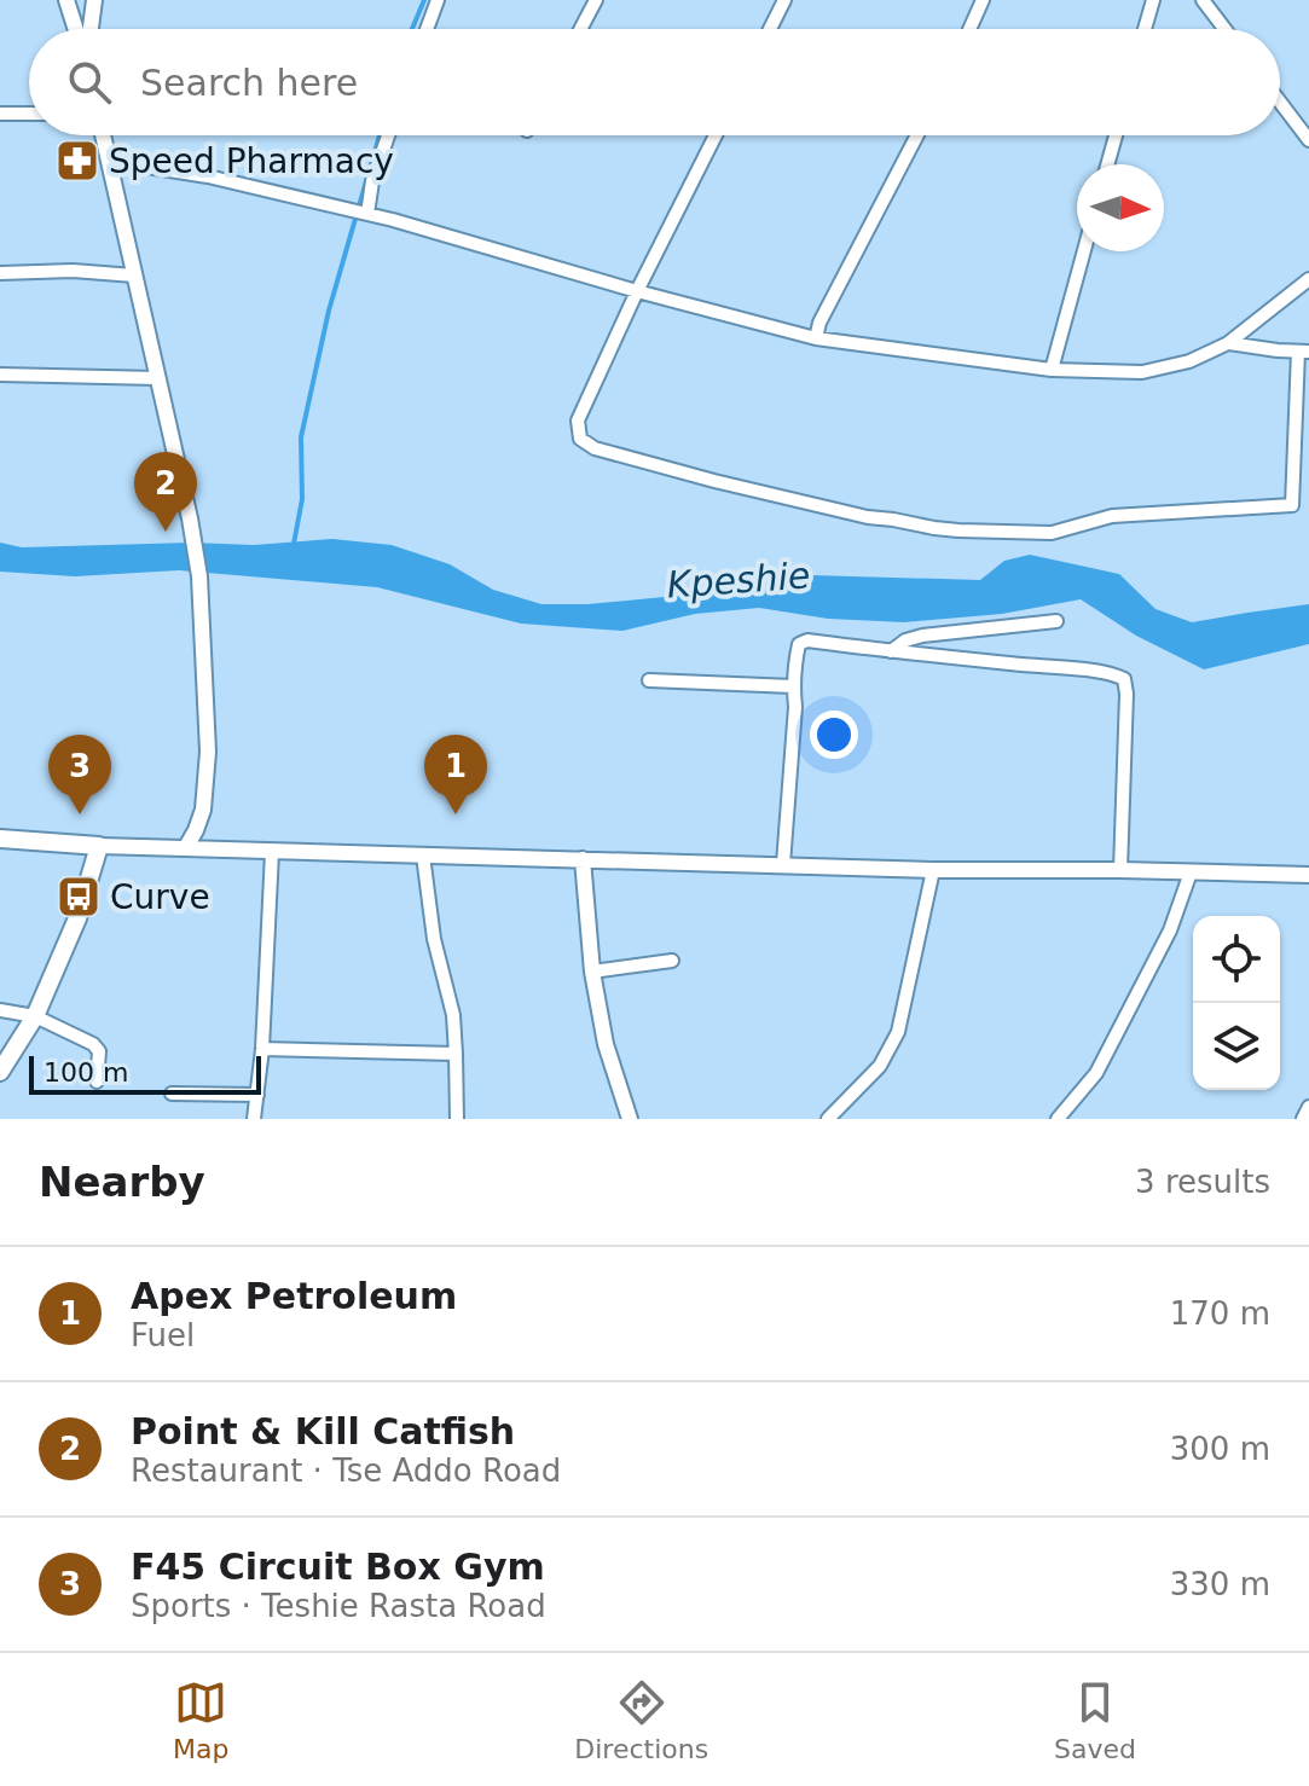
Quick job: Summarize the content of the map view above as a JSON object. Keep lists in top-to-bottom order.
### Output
{
  "water": ["Kpeshie"],
  "places": {
    "pharmacy": ["Speed Pharmacy"],
    "bus stop": ["Curve"]
  },
  "scale_bar": "100 m",
  "north": "right",
  "page": {
    "search": "Search here",
    "pins": ["2", "1", "3"],
    "scale": "100 m",
    "heading": ["Nearby", "3 results"],
    "list": [
      {
        "mark": "1",
        "name": "Apex Petroleum",
        "note": "Fuel",
        "value": "170 m"
      },
      {
        "mark": "2",
        "name": "Point & Kill Catfish",
        "note": "Restaurant · Tse Addo Road",
        "value": "300 m"
      },
      {
        "mark": "3",
        "name": "F45 Circuit Box Gym",
        "note": "Sports · Teshie Rasta Road",
        "value": "330 m"
      }
    ],
    "nav": ["Map", "Directions", "Saved"]
  }
}
